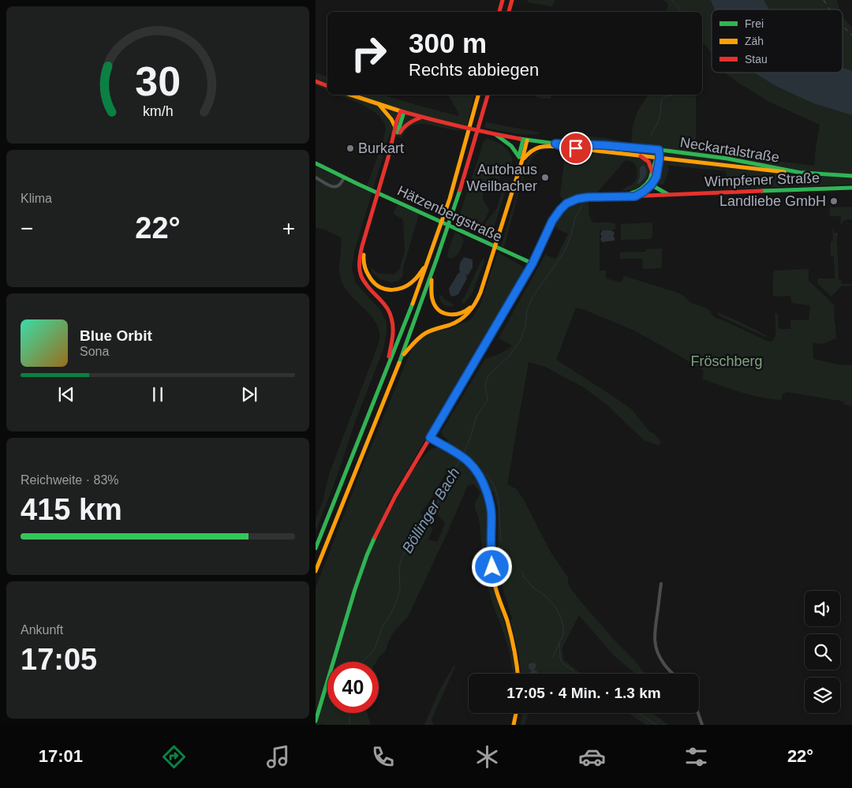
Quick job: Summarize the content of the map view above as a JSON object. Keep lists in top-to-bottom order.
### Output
{
  "streets": {
    "main road": ["Neckartalstraße", "Wimpfener Straße", "Hätzenbergstraße"]
  },
  "crossings": [
    ["Wimpfener Straße", "Hätzenbergstraße"]
  ],
  "water": ["Böllinger Bach"],
  "parks": ["Fröschberg"],
  "places": ["Burkart", "Autohaus Weilbacher", "Landliebe GmbH"],
  "legend": ["Frei", "Zäh", "Stau"],
  "page": {
    "turn": ["300 m", "Rechts abbiegen"],
    "tile": [
      "Klima",
      ["Reichweite · 83%", "415 km"],
      ["Ankunft", "17:05"]
    ],
    "heat": ["−", "22°", "+"],
    "song": ["Blue Orbit", "Sona"],
    "limit": "40",
    "trip": "17:05 · 4 Min. · 1.3 km",
    "tabs": ["17:01", "22°"],
    "gauge": ["30", "km/h"]
  }
}
